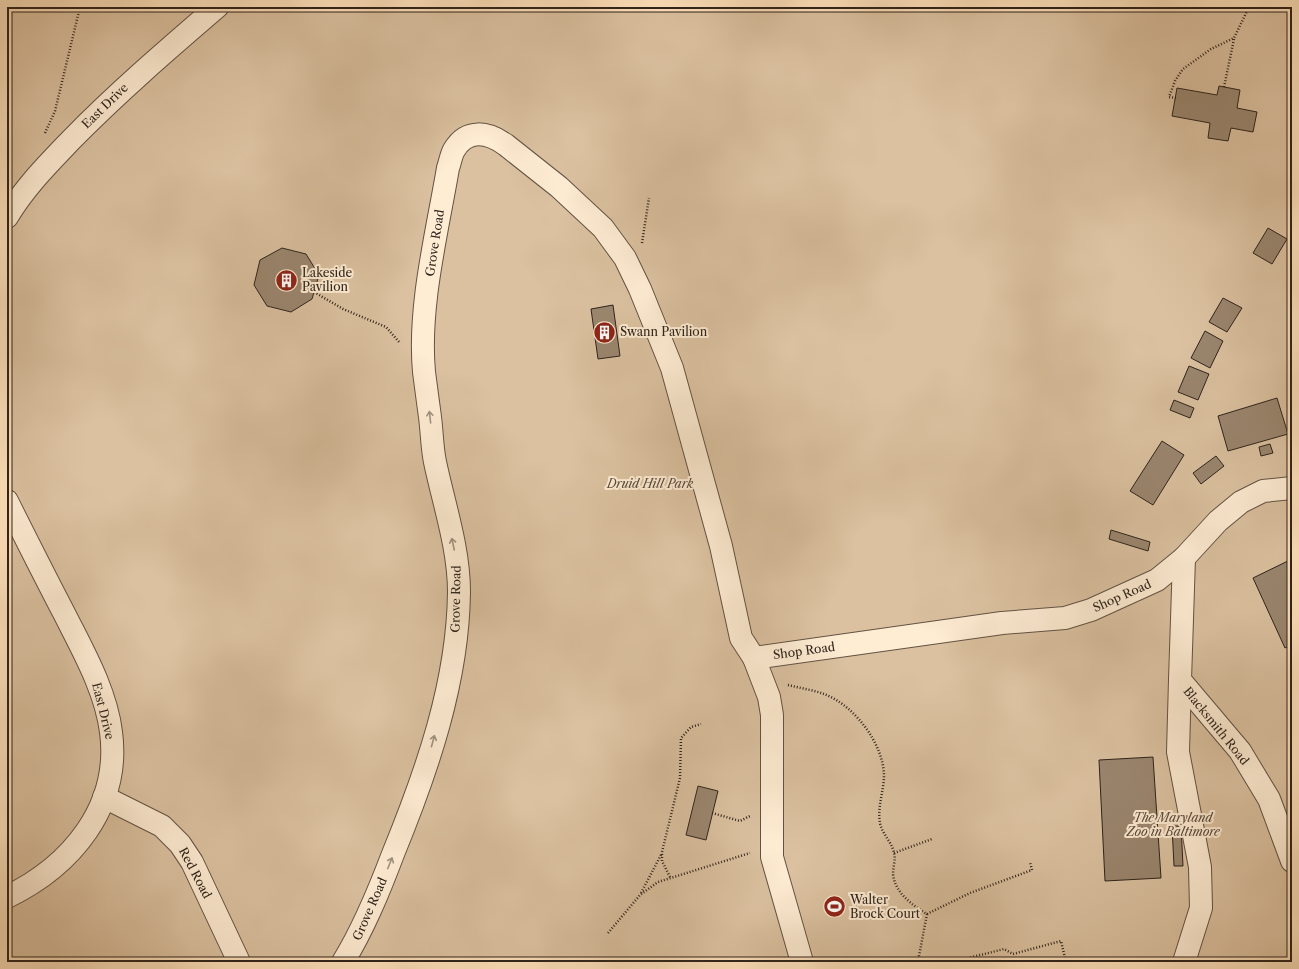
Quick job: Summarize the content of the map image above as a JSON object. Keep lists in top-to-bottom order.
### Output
{
  "streets": {
    "street": [
      "East Drive",
      "Grove Road",
      "Shop Road",
      "Blacksmith Road",
      "Red Road"
    ]
  },
  "crossings": [
    ["East Drive", "Red Road"],
    ["Grove Road", "Shop Road"],
    ["Shop Road", "Blacksmith Road"]
  ],
  "one_way": ["Grove Road"],
  "parks": ["Druid Hill Park", "The Maryland Zoo in Baltimore"],
  "places": {
    "building": ["Lakeside Pavilion", "Swann Pavilion"],
    "sports": ["Walter Brock Court"]
  }
}
